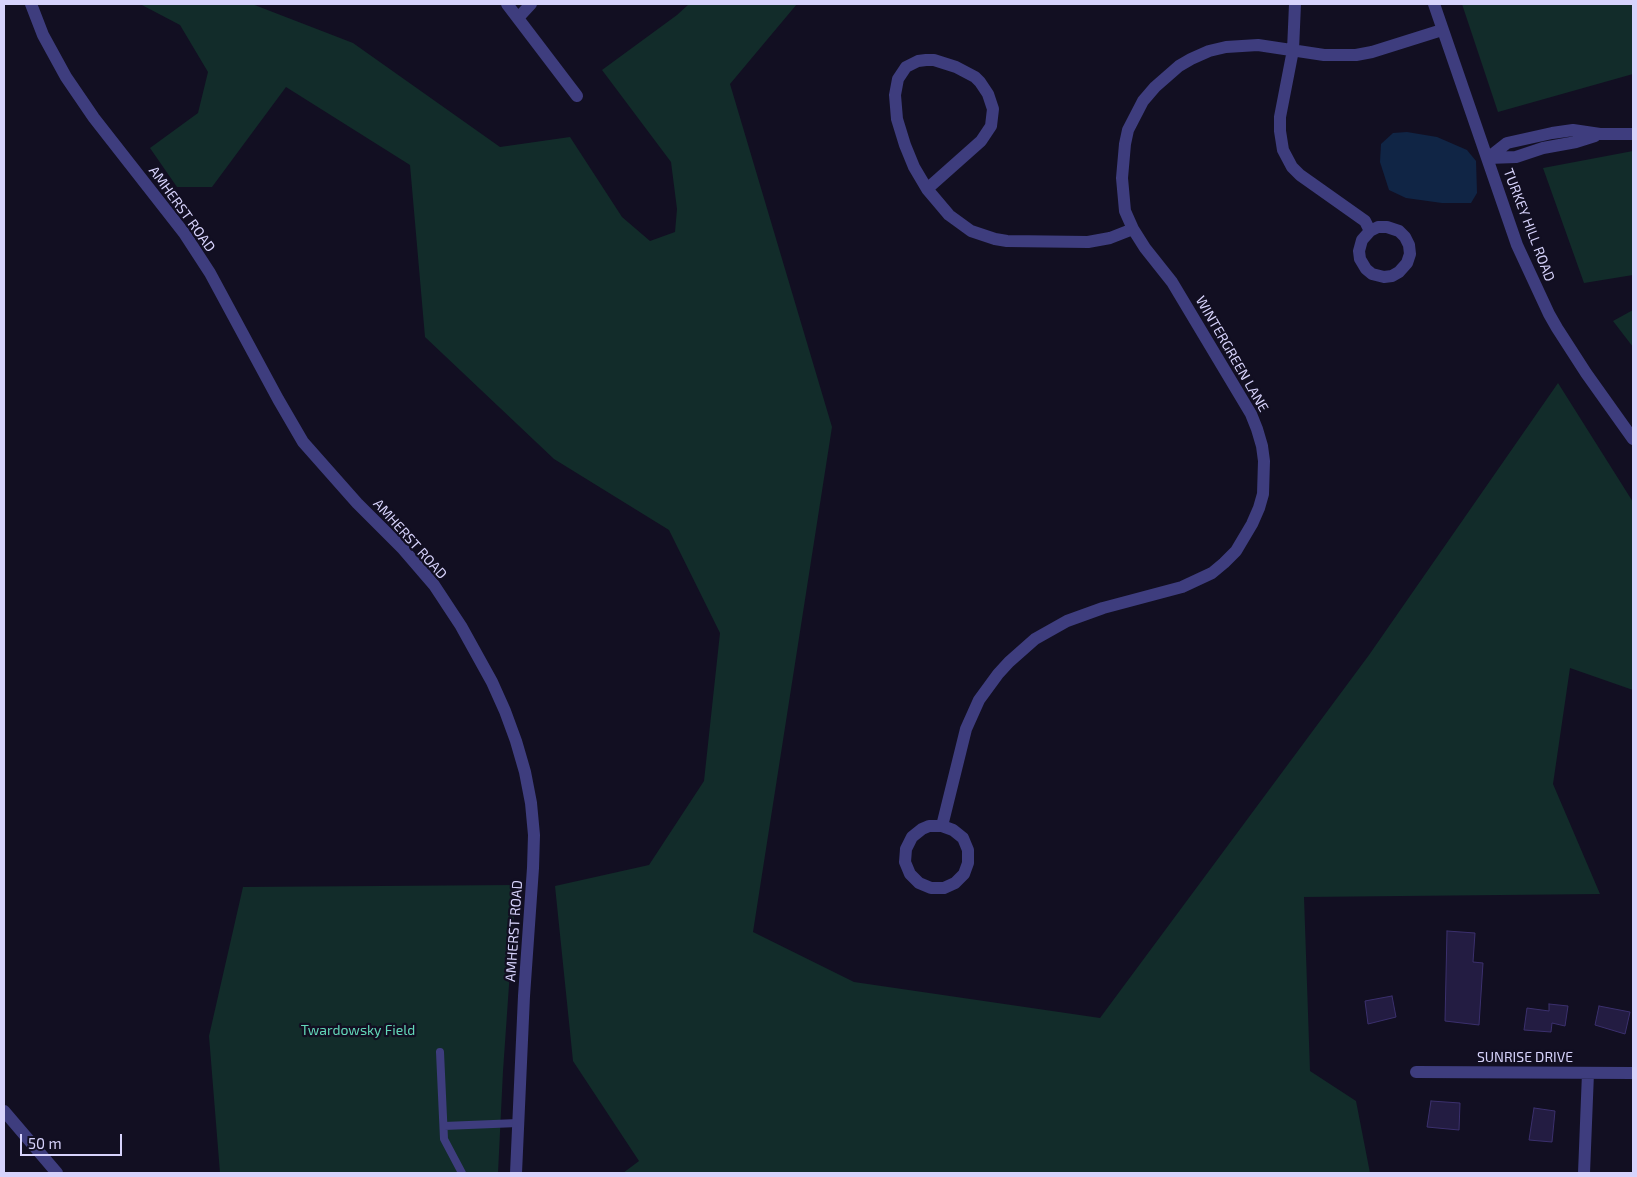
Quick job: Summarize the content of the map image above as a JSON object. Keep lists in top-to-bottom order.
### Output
{
  "streets": {
    "street": [
      "AMHERST ROAD",
      "TURKEY HILL ROAD",
      "WINTERGREEN LANE",
      "SUNRISE DRIVE"
    ]
  },
  "crossings": [
    ["TURKEY HILL ROAD", "WINTERGREEN LANE"]
  ],
  "parks": ["Twardowsky Field"],
  "scale_bar": "50 m"
}
